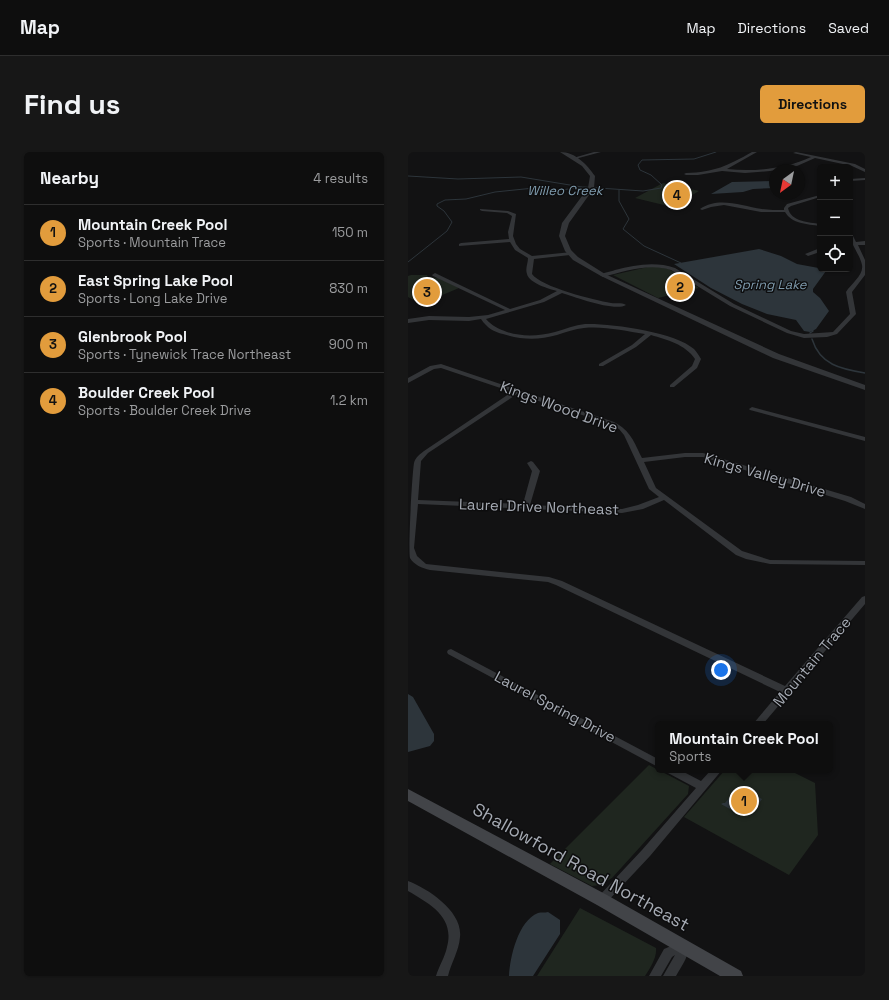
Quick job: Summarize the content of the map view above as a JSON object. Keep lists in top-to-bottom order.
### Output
{
  "streets": {
    "main road": ["Shallowford Road Northeast"],
    "street": [
      "Kings Wood Drive",
      "Kings Valley Drive",
      "Laurel Drive Northeast",
      "Mountain Trace",
      "Laurel Spring Drive"
    ]
  },
  "crossings": [
    ["Kings Wood Drive", "Kings Valley Drive"],
    ["Kings Wood Drive", "Laurel Drive Northeast"]
  ],
  "water": ["Willeo Creek", "Spring Lake"],
  "north": "bottom left",
  "page": {
    "header": "Map",
    "nav": ["Map", "Directions", "Saved"],
    "buttons": "Directions",
    "title": "Find us",
    "heading": ["Nearby", "4 results"],
    "map_buttons": ["+", "−"],
    "pins": [
      "4",
      "2",
      "3",
      "1"
    ],
    "list": [
      {
        "mark": "1",
        "name": "Mountain Creek Pool",
        "note": "Sports · Mountain Trace",
        "value": "150 m"
      },
      {
        "mark": "2",
        "name": "East Spring Lake Pool",
        "note": "Sports · Long Lake Drive",
        "value": "830 m"
      },
      {
        "mark": "3",
        "name": "Glenbrook Pool",
        "note": "Sports · Tynewick Trace Northeast",
        "value": "900 m"
      },
      {
        "mark": "4",
        "name": "Boulder Creek Pool",
        "note": "Sports · Boulder Creek Drive",
        "value": "1.2 km"
      }
    ],
    "popup": ["Mountain Creek Pool", "Sports"]
  }
}
